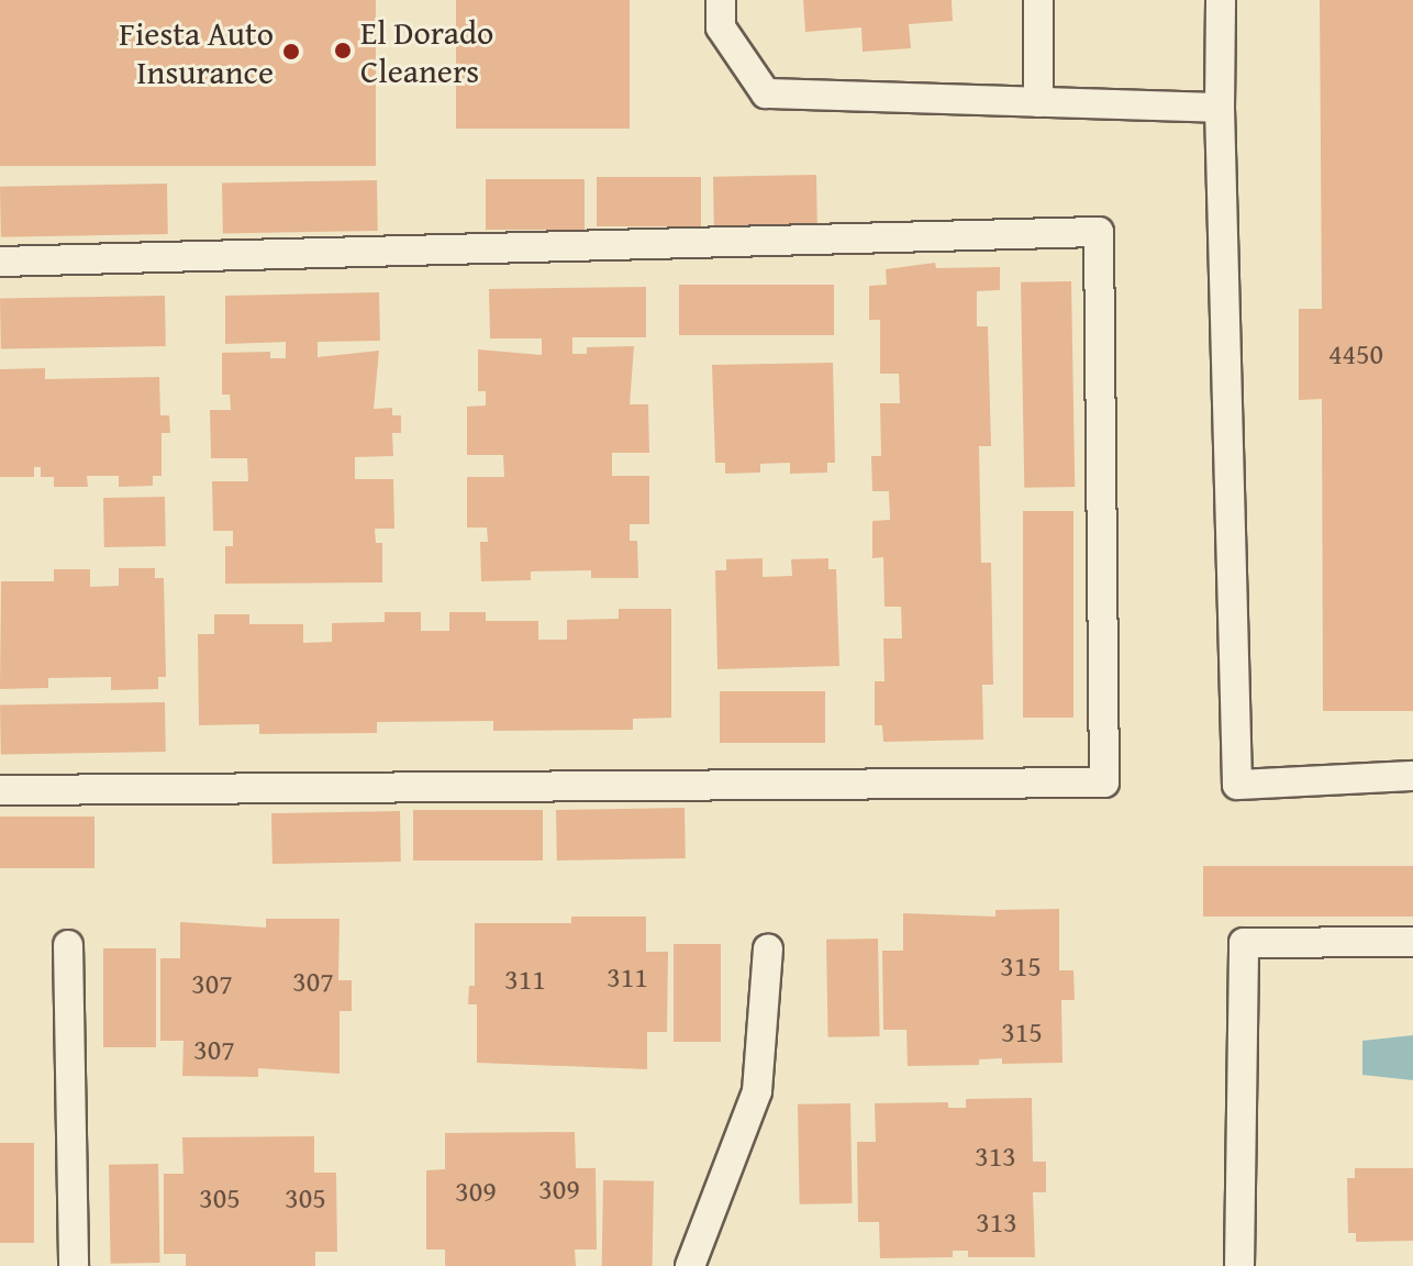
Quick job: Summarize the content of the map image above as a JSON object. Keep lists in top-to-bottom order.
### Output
{
  "places": ["El Dorado Cleaners", "Fiesta Auto Insurance"],
  "house_numbers": [
    "4450",
    "315",
    "311",
    "311",
    "307",
    "307",
    "315",
    "307",
    "313",
    "309",
    "309",
    "305",
    "305",
    "313"
  ]
}
